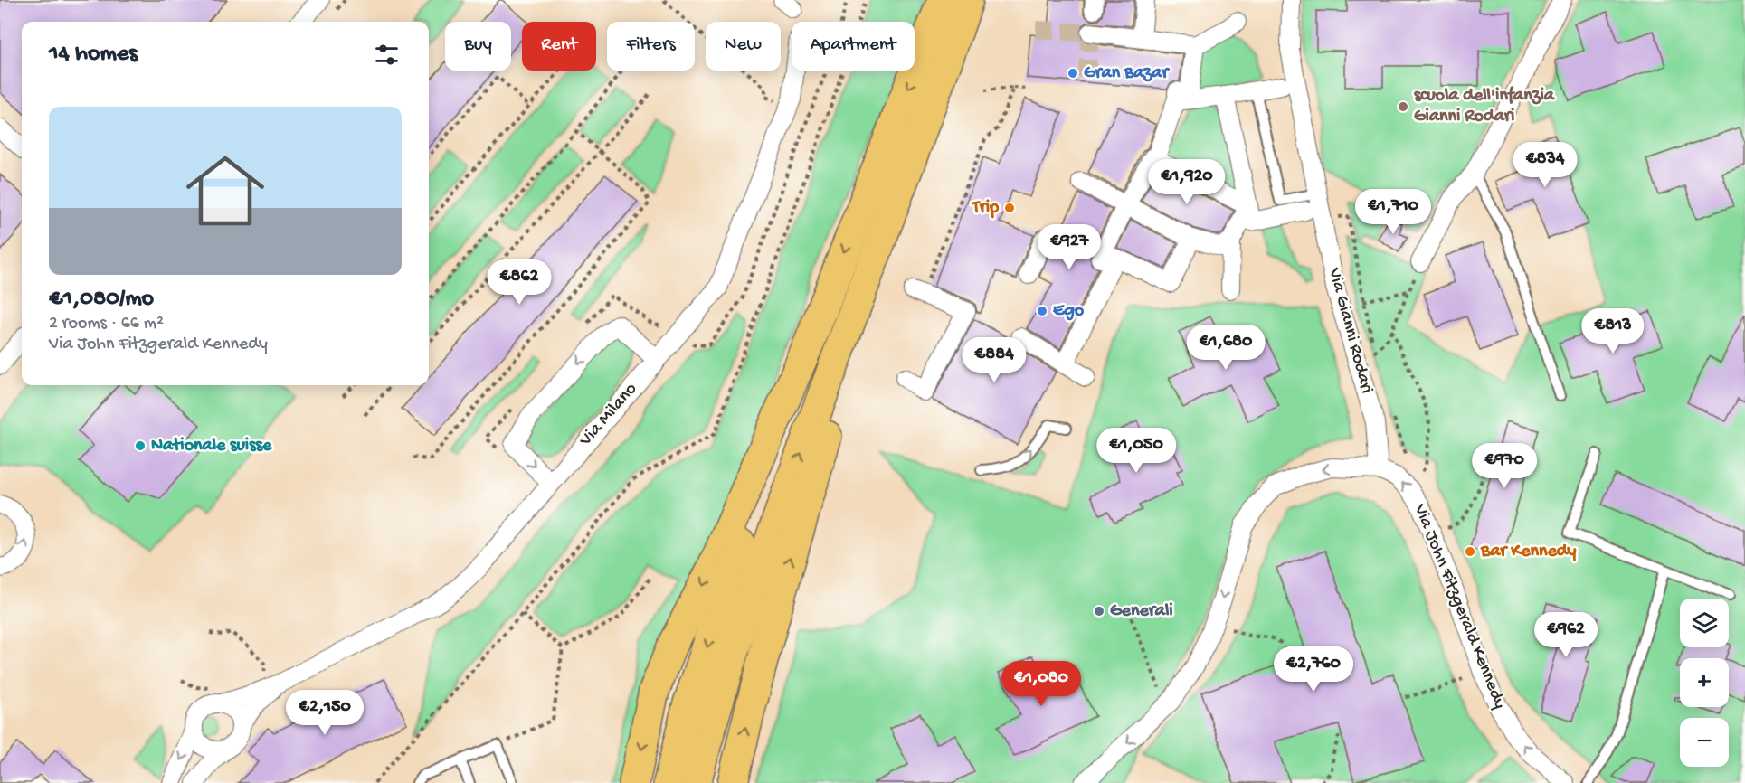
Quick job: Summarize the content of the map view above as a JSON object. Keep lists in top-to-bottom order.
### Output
{
  "streets": {
    "street": ["Via Gianni Rodari", "Via Milano", "Via John Fitzgerald Kennedy"]
  },
  "crossings": [
    ["Via Gianni Rodari", "Via John Fitzgerald Kennedy"]
  ],
  "places": [
    "Gran Bazar",
    "scuola dell'infanzia Gianni Rodari",
    "Trip",
    "Ego",
    "Nationale suisse",
    "Bar Kennedy",
    "Generali"
  ],
  "page": {
    "chip": [
      "Buy",
      "Rent",
      "Filters",
      "New",
      "Apartment"
    ],
    "heading": "14 homes",
    "list": [
      {
        "name": "€1,080/mo",
        "note": "2 rooms · 66 m² · Via John Fitzgerald Kennedy"
      }
    ],
    "price": [
      "€834",
      "€1,920",
      "€1,710",
      "€927",
      "€862",
      "€813",
      "€1,680",
      "€884",
      "€1,050",
      "€970",
      "€962",
      "€2,760",
      "€1,080",
      "€2,150"
    ],
    "map_buttons": ["+", "−"]
  }
}
